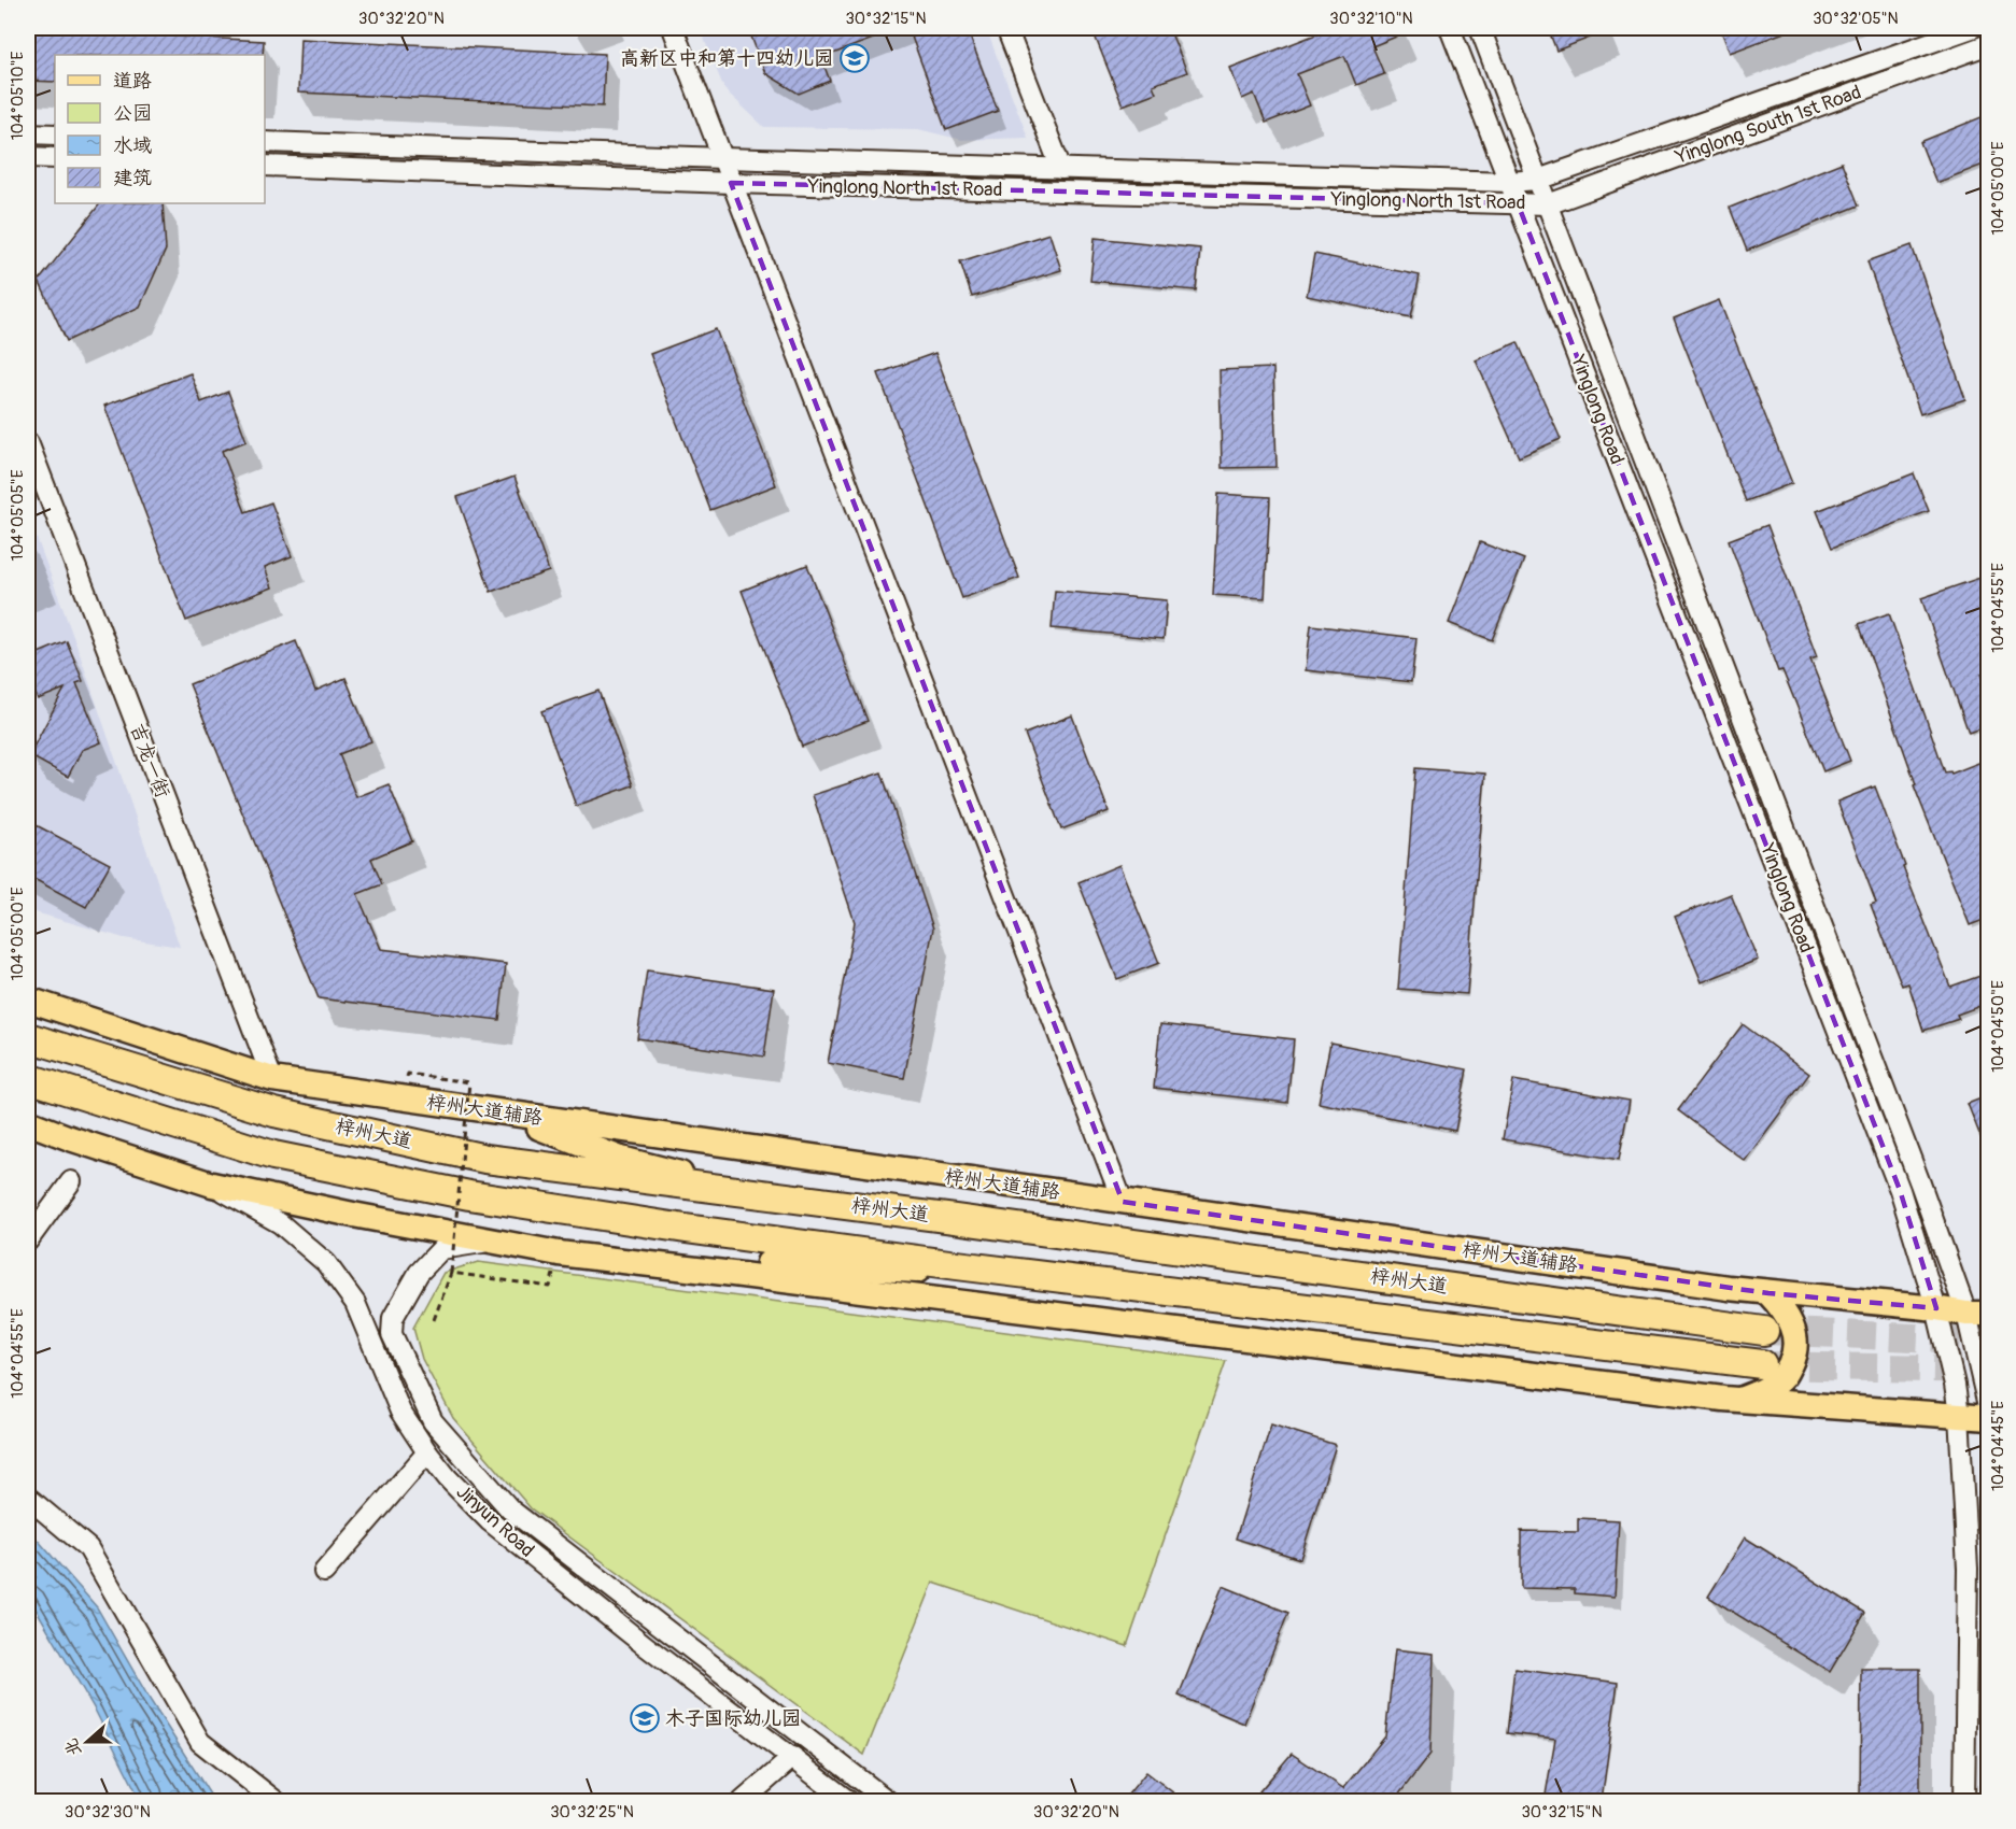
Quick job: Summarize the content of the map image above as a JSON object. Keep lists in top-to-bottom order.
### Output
{
  "streets": {
    "highway": ["梓州大道"],
    "main road": ["梓州大道辅路"],
    "street": [
      "Yinglong South 1st Road",
      "Yinglong North 1st Road",
      "Yinglong Road",
      "吉龙一街",
      "Jinyun Road"
    ]
  },
  "crossings": [
    ["Yinglong South 1st Road", "Yinglong North 1st Road"],
    ["Yinglong South 1st Road", "Yinglong Road"],
    ["Yinglong North 1st Road", "Yinglong Road"],
    ["Yinglong Road", "梓州大道辅路"],
    ["吉龙一街", "梓州大道辅路"]
  ],
  "places": {
    "school or university": ["高新区中和第十四幼儿园", "木子国际幼儿园"]
  },
  "legend": [
    "道路",
    "公园",
    "水域",
    "建筑"
  ],
  "north": "left",
  "coordinates": [
    "30°32'20\"N",
    "30°32'15\"N",
    "30°32'10\"N",
    "30°32'05\"N",
    "104°05'10\"E",
    "104°05'00\"E",
    "104°05'05\"E",
    "104°04'55\"E",
    "104°04'50\"E",
    "104°04'45\"E",
    "30°32'30\"N",
    "30°32'25\"N"
  ]
}
